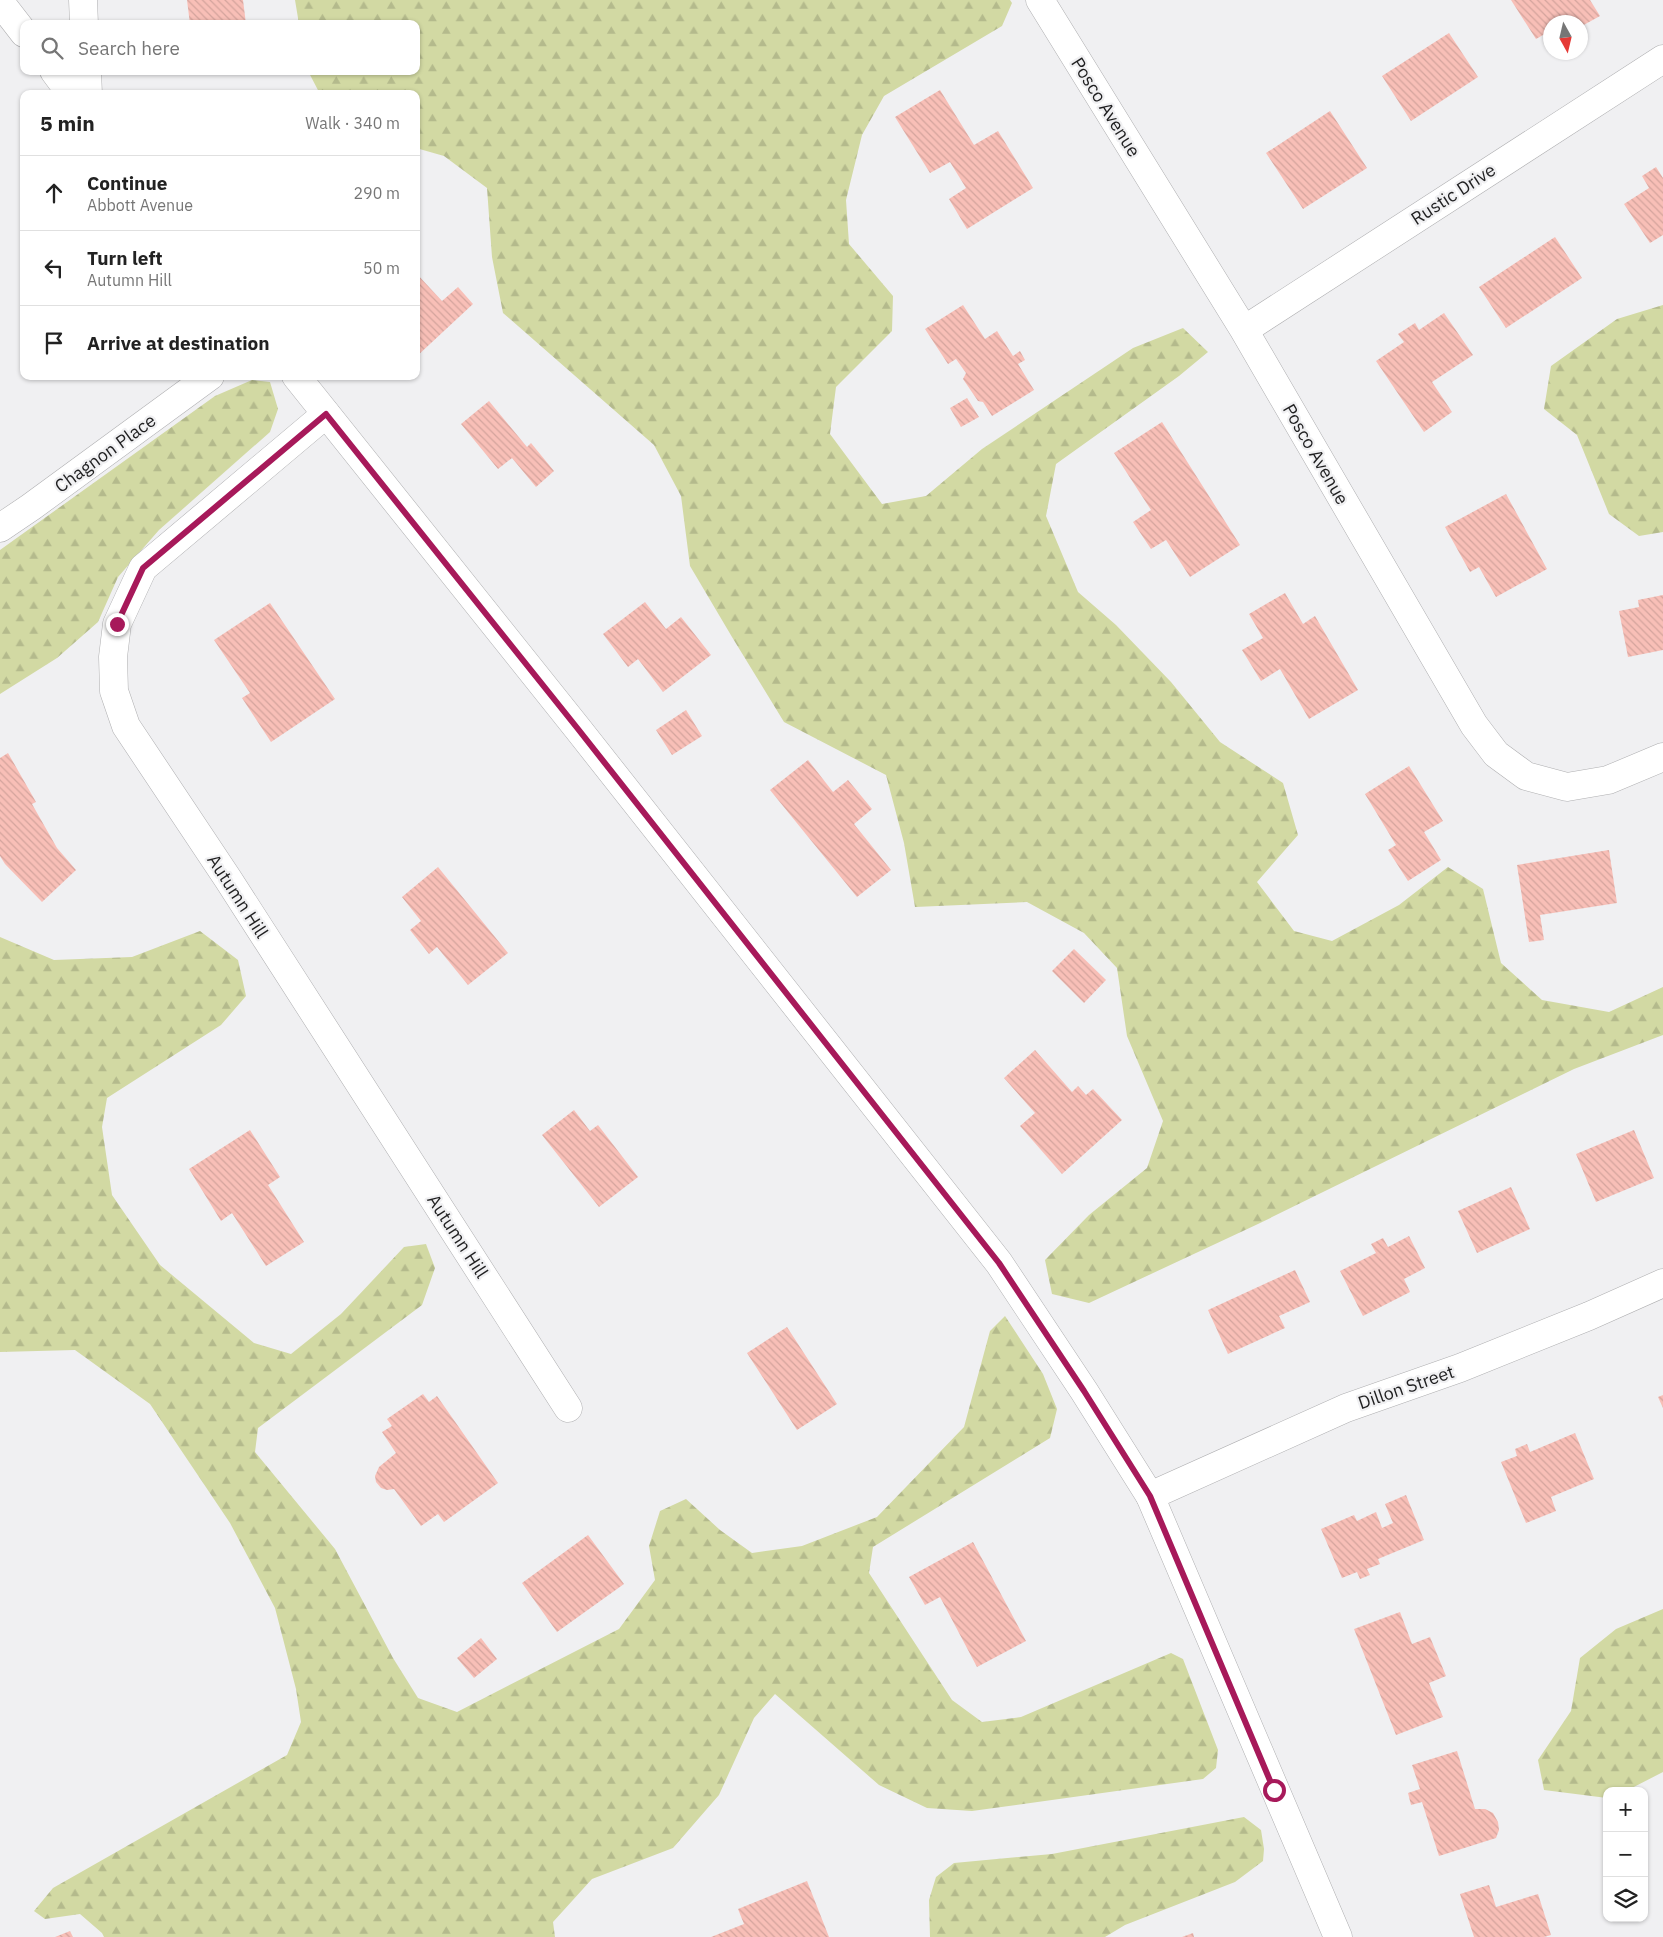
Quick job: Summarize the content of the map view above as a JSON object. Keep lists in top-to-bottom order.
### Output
{
  "streets": {
    "street": [
      "Posco Avenue",
      "Rustic Drive",
      "Chagnon Place",
      "Autumn Hill",
      "Dillon Street"
    ]
  },
  "crossings": [
    ["Posco Avenue", "Rustic Drive"]
  ],
  "north": "bottom",
  "page": {
    "search": "Search here",
    "heading": ["5 min", "Walk · 340 m"],
    "list": [
      ["Continue", "Abbott Avenue", "290 m"],
      ["Turn left", "Autumn Hill", "50 m"],
      "Arrive at destination"
    ],
    "map_buttons": ["+", "−"]
  }
}
